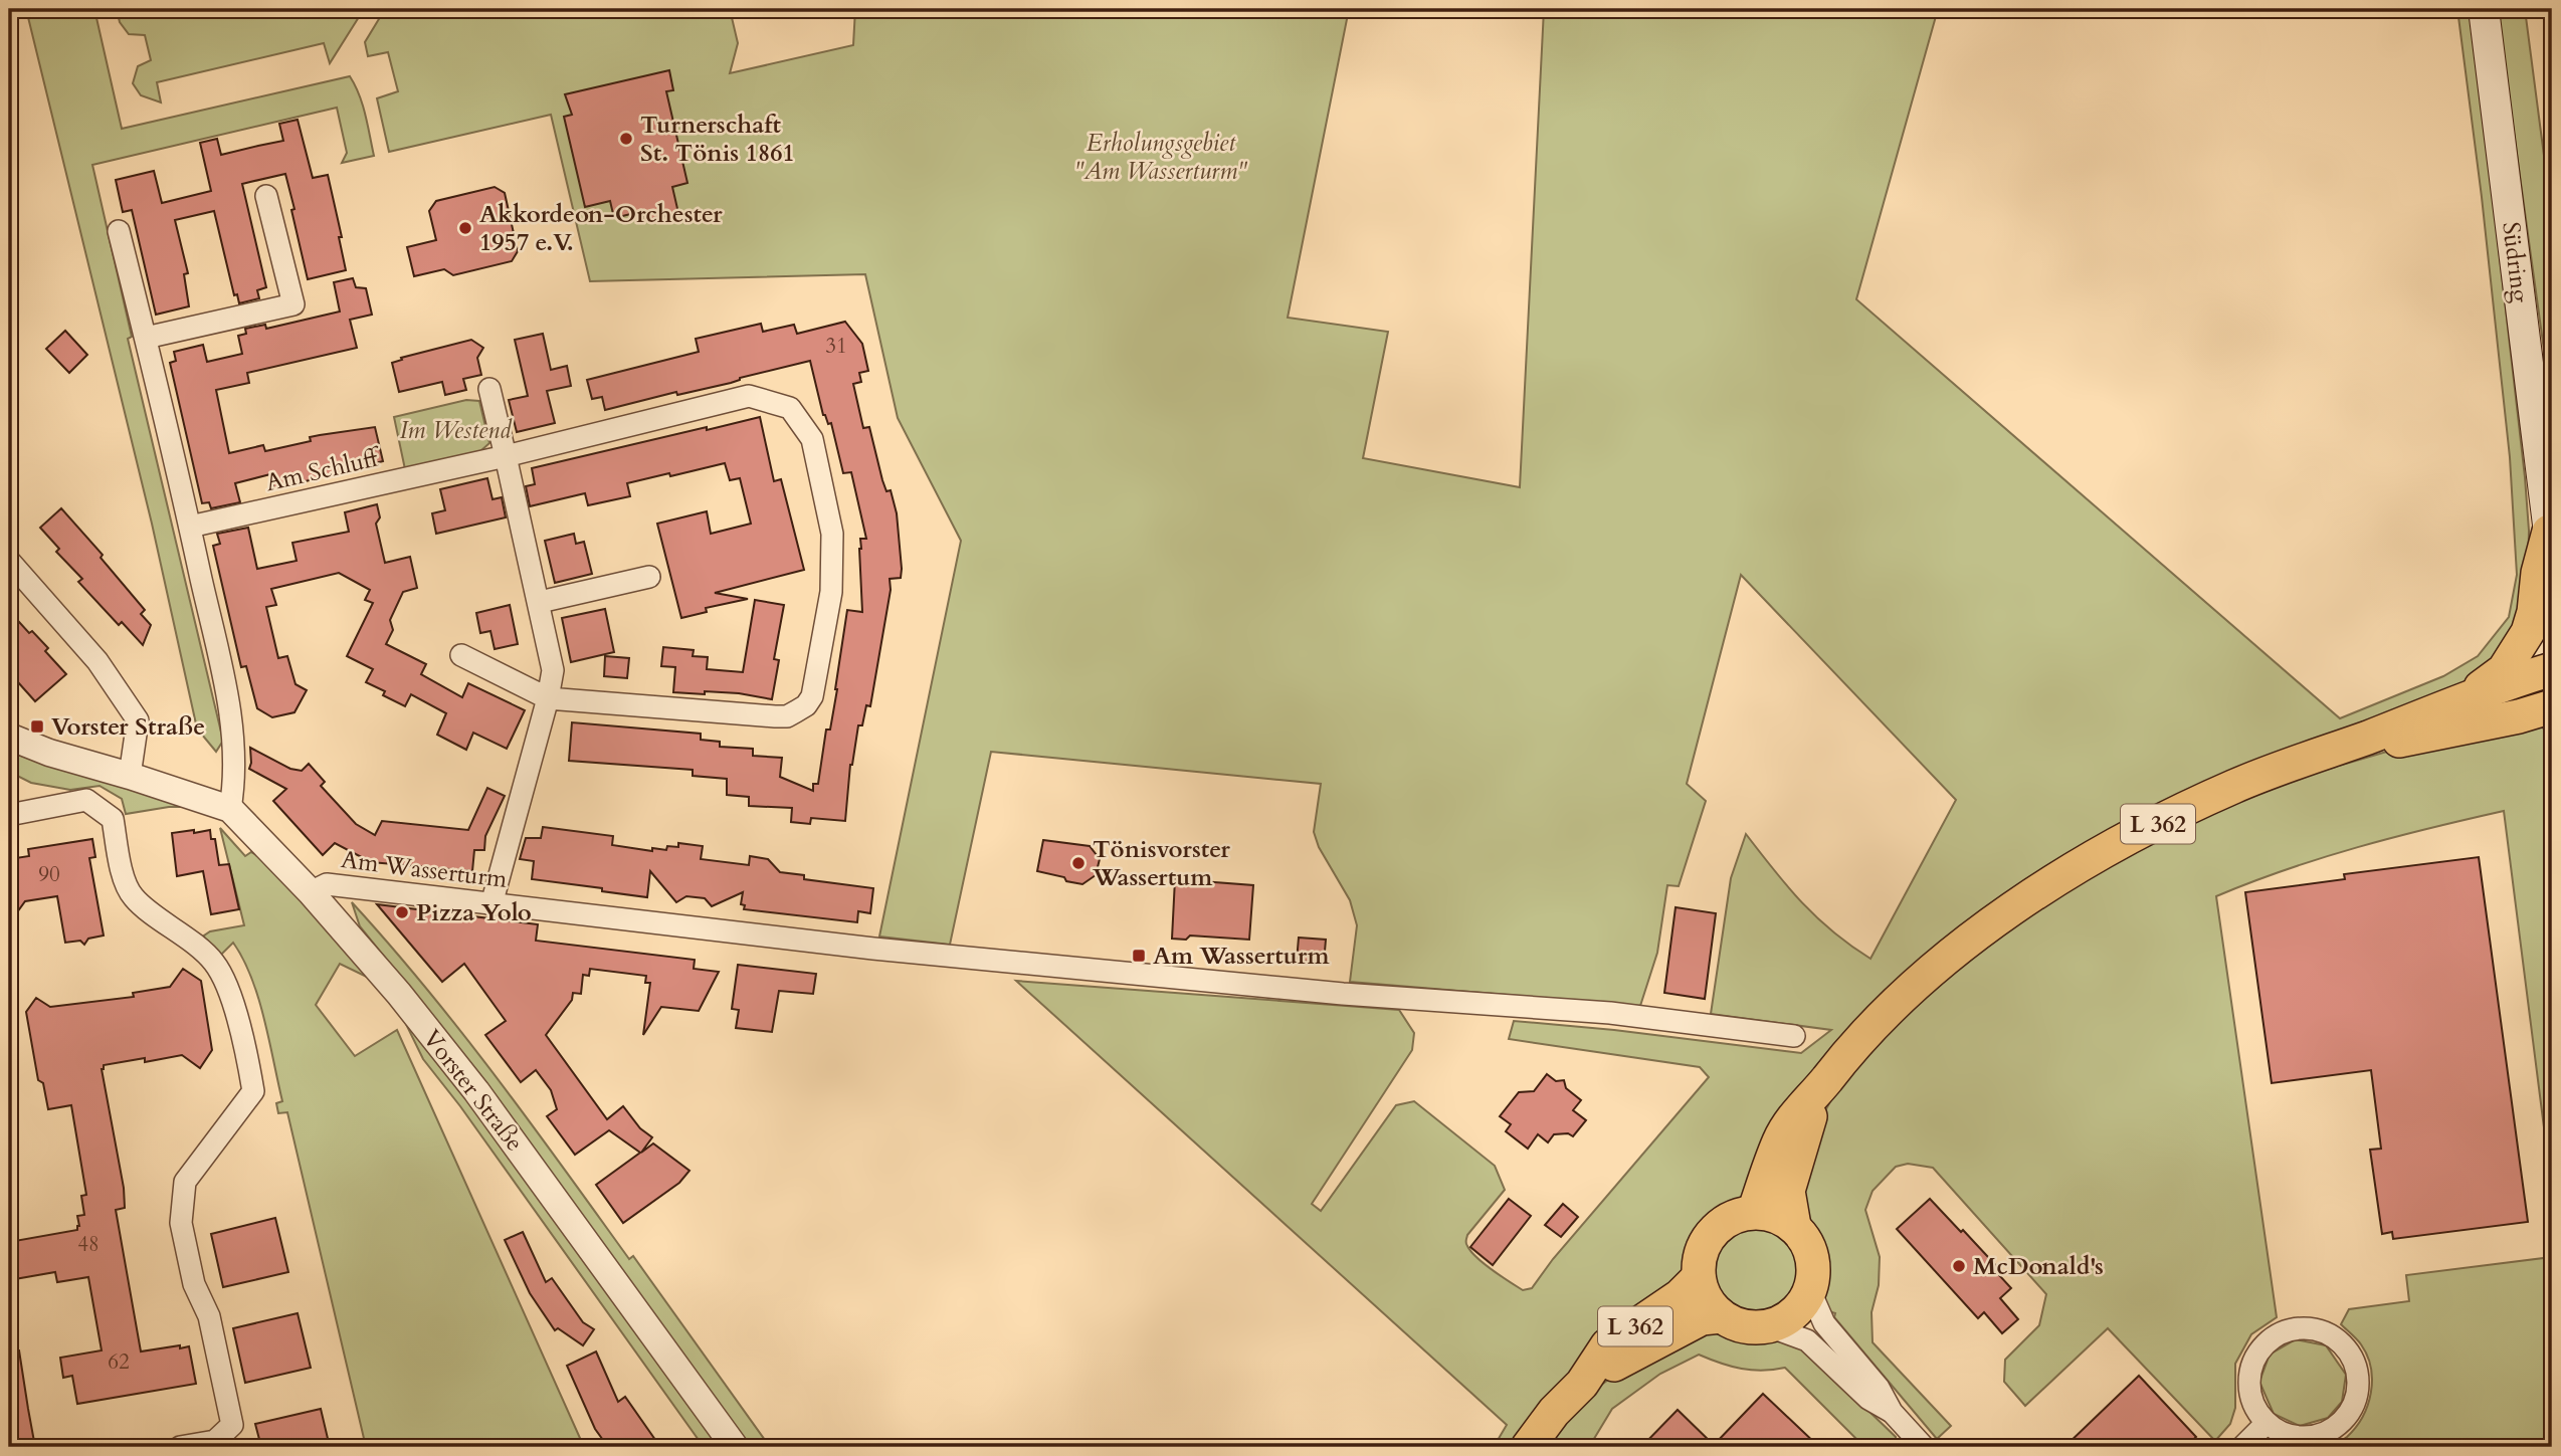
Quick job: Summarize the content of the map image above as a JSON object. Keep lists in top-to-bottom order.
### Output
{
  "streets": {
    "main road": ["Südring", "L 362"],
    "street": ["Am Schluff", "Am Wasserturm", "Vorster Straße"]
  },
  "crossings": [
    ["Am Wasserturm", "Vorster Straße"]
  ],
  "parks": ["Erholungsgebiet \"Am Wasserturm\"", "Im Westend"],
  "places": {
    "other": [
      "Turnerschaft St. Tönis 1861",
      "Akkordeon-Orchester 1957 e.V.",
      "Tönisvorster Wassertum",
      "Pizza Yolo",
      "McDonald's"
    ],
    "transit": ["Vorster Straße", "Am Wasserturm"]
  },
  "house_numbers": [
    "31",
    "90",
    "48",
    "62"
  ]
}
